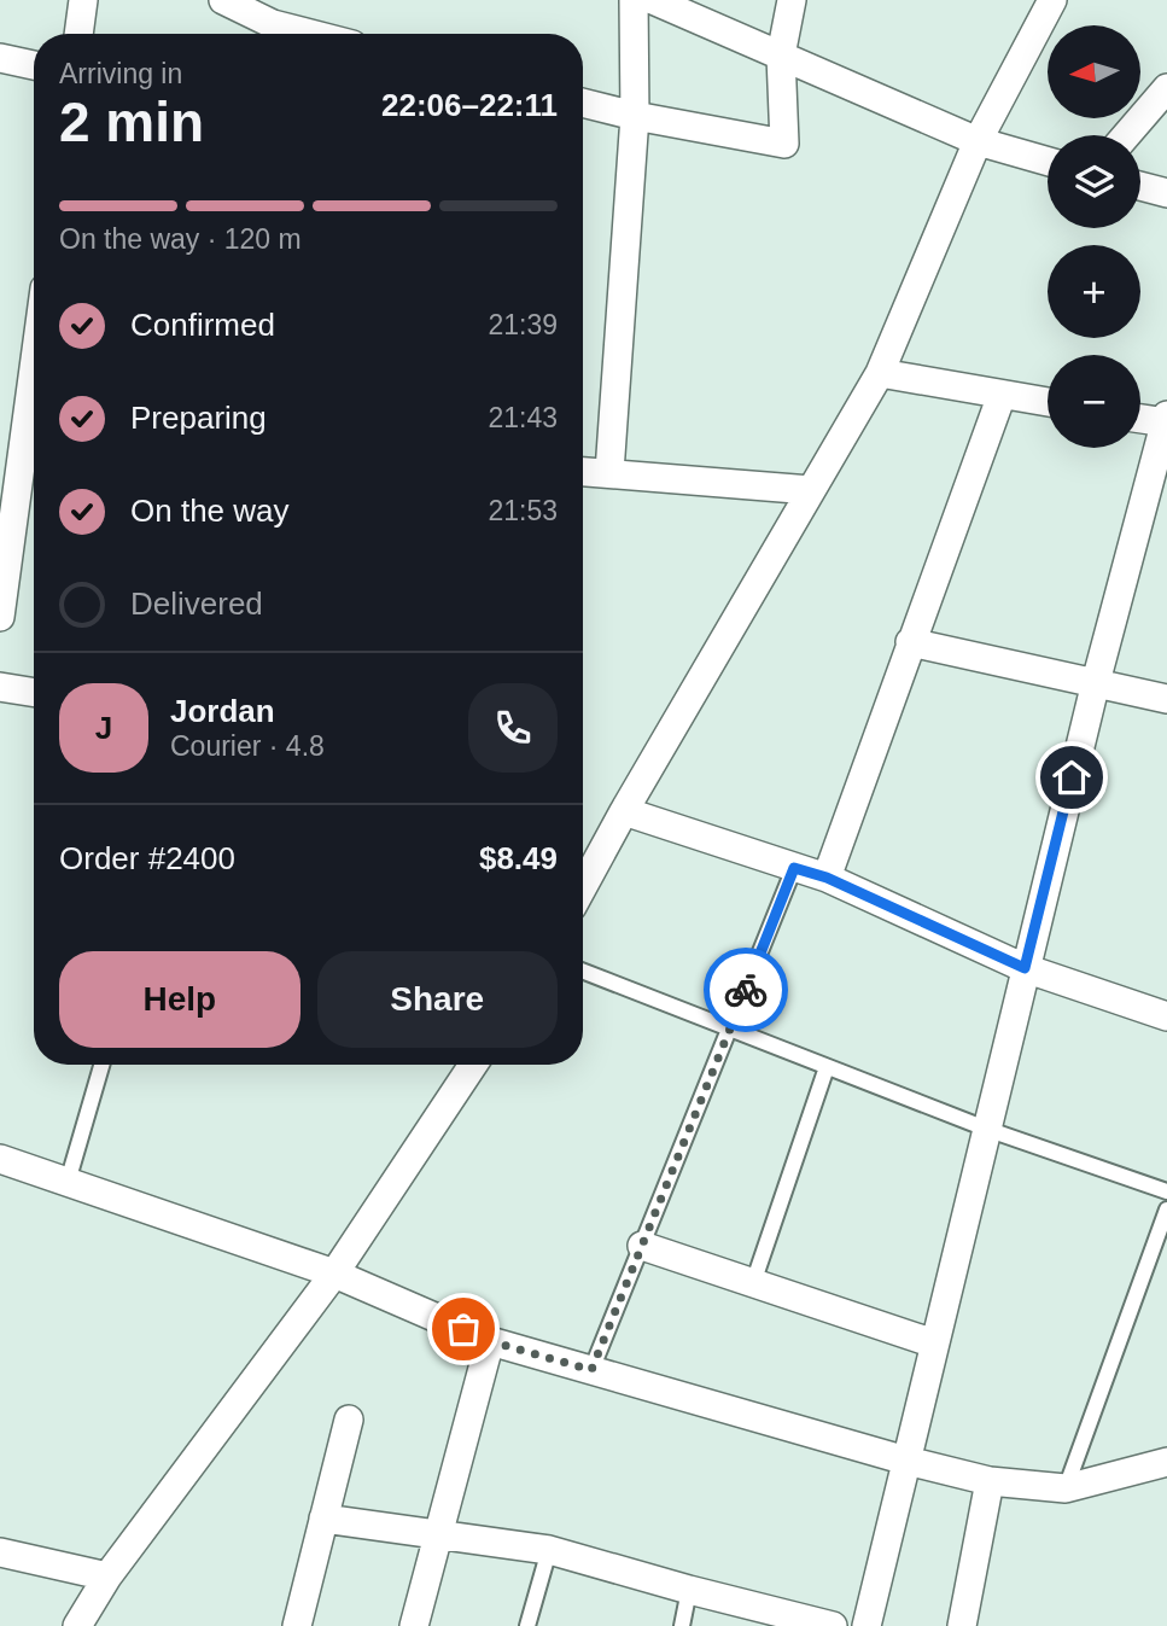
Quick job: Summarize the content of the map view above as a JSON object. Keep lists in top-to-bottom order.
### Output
{
  "north": "left",
  "page": {
    "map_buttons": ["+", "−"],
    "heading": ["2 min", "Arriving in", "22:06–22:11"],
    "panel": [
      "Jordan",
      "Courier · 4.8",
      "Order #2400",
      "$8.49"
    ],
    "bar": "On the way · 120 m",
    "list": [
      ["Confirmed", "21:39"],
      ["Preparing", "21:43"],
      ["On the way", "21:53"],
      "Delivered"
    ],
    "round": "J",
    "buttons": ["Help", "Share"]
  }
}
